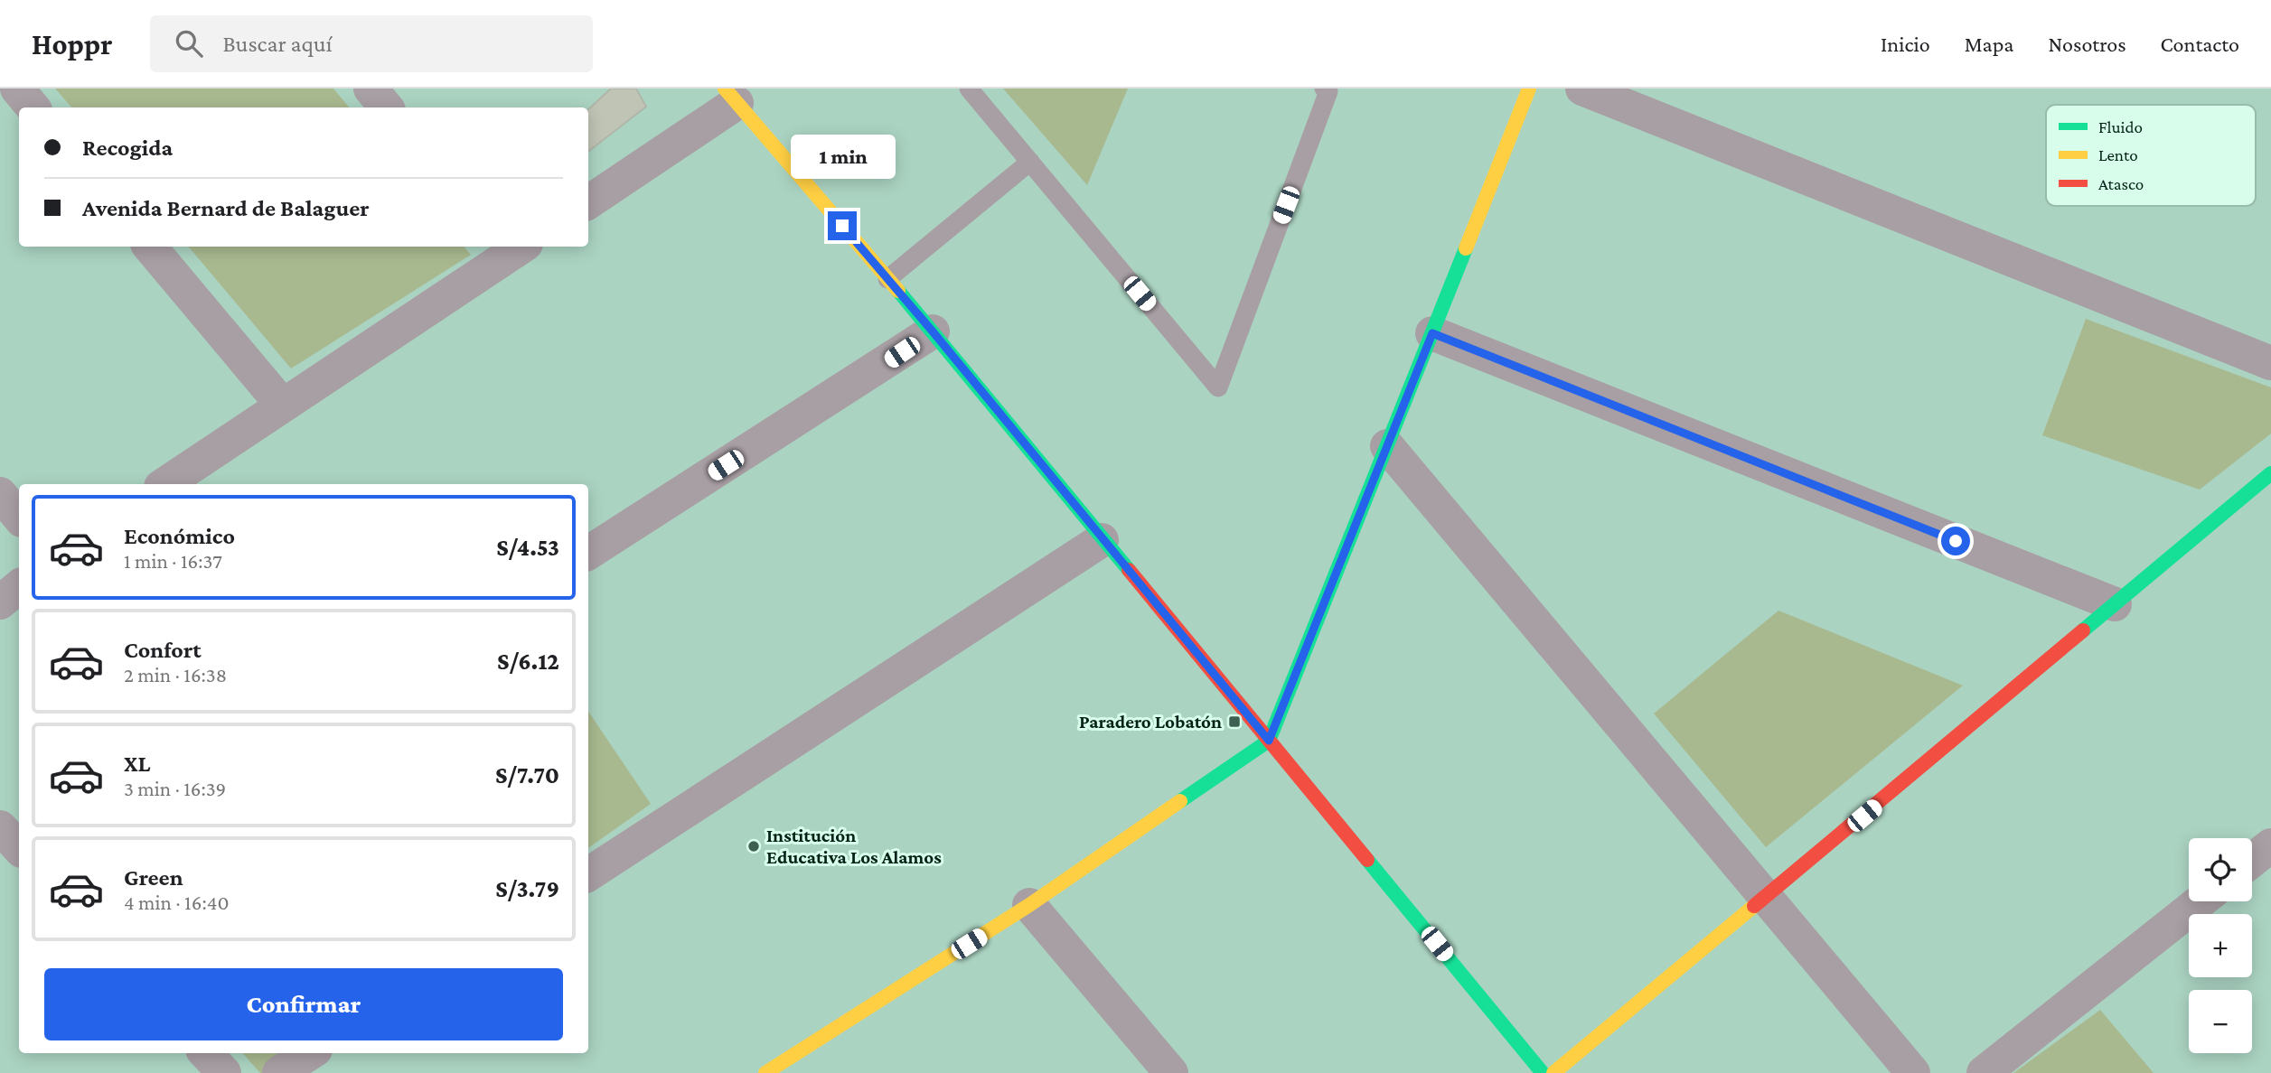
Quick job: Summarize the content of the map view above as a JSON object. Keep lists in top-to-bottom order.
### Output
{
  "places": {
    "transit": ["Paradero Lobatón"],
    "other": ["Institución Educativa Los Alamos"]
  },
  "legend": ["Fluido", "Lento", "Atasco"],
  "page": {
    "header": "Hoppr",
    "search": "Buscar aquí",
    "nav": [
      "Inicio",
      "Mapa",
      "Nosotros",
      "Contacto"
    ],
    "banner": ["Recogida", "Avenida Bernard de Balaguer"],
    "bubble": "1 min",
    "list": [
      {
        "name": "Económico",
        "note": "1 min · 16:37",
        "value": "S/4.53"
      },
      {
        "name": "Confort",
        "note": "2 min · 16:38",
        "value": "S/6.12"
      },
      {
        "name": "XL",
        "note": "3 min · 16:39",
        "value": "S/7.70"
      },
      {
        "name": "Green",
        "note": "4 min · 16:40",
        "value": "S/3.79"
      }
    ],
    "map_buttons": ["+", "−"],
    "buttons": "Confirmar"
  }
}
